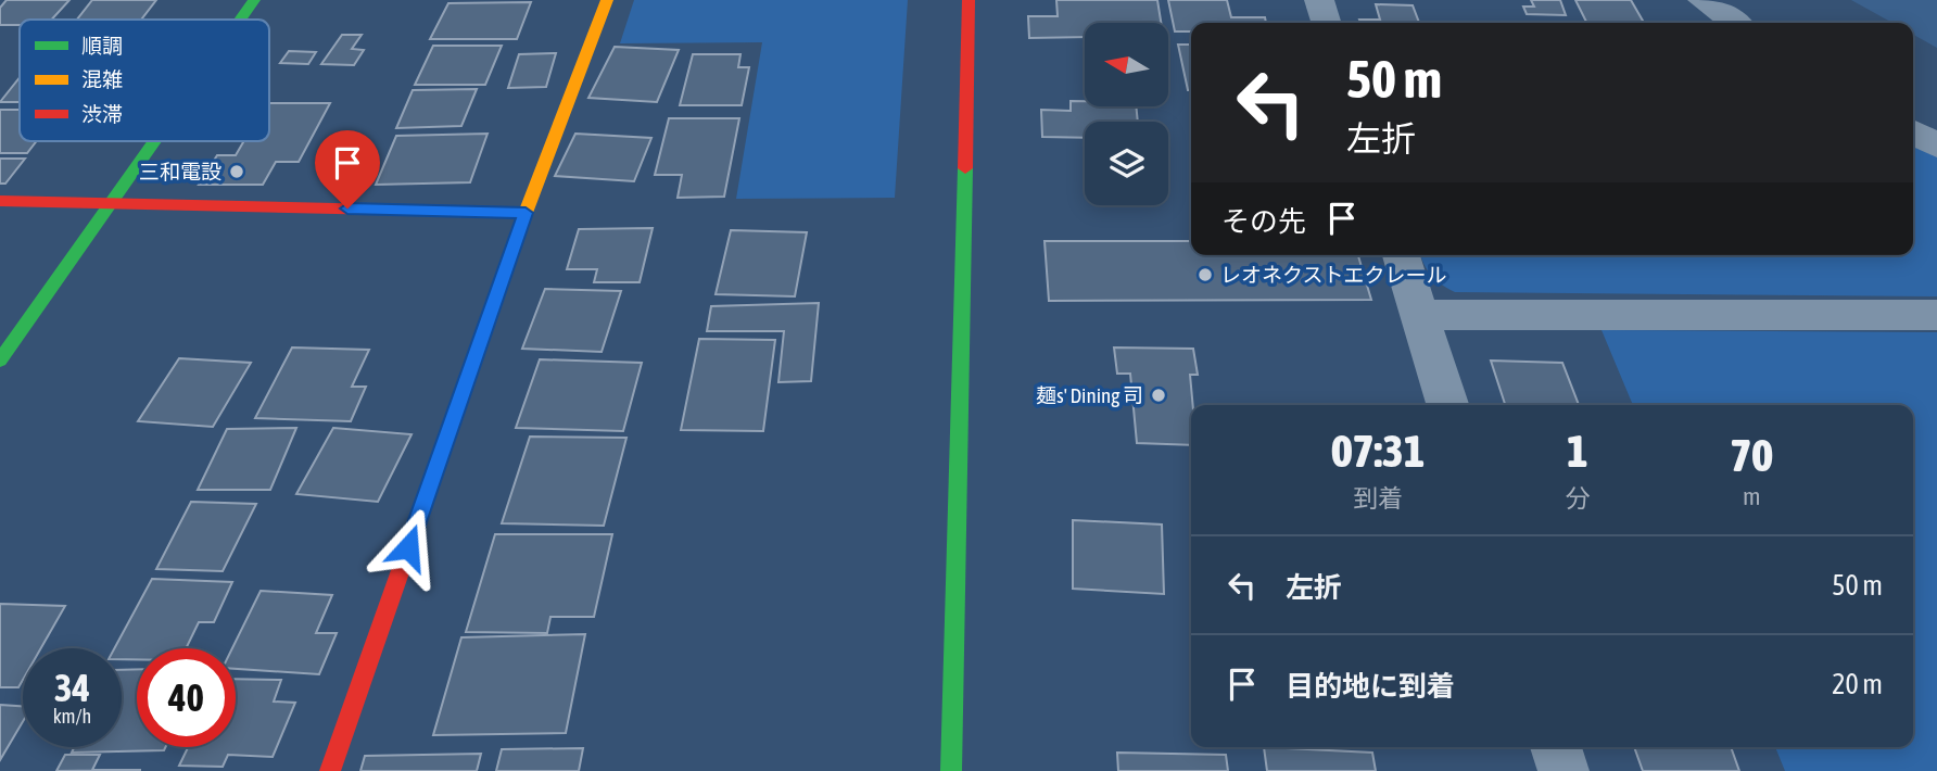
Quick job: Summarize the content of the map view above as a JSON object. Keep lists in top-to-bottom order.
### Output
{
  "places": ["三和電設", "レオネクストエクレール", "麺s' Dining 司"],
  "legend": ["順調", "混雑", "渋滞"],
  "north": "left",
  "page": {
    "turn": ["50 m", "左折"],
    "then": "その先",
    "eta": [
      "07:31",
      "到着",
      "1",
      "分",
      "70",
      "m"
    ],
    "list": [
      {
        "name": "左折",
        "value": "50 m"
      },
      {
        "name": "目的地に到着",
        "value": "20 m"
      }
    ],
    "speed": "34 km/h",
    "limit": "40"
  }
}
